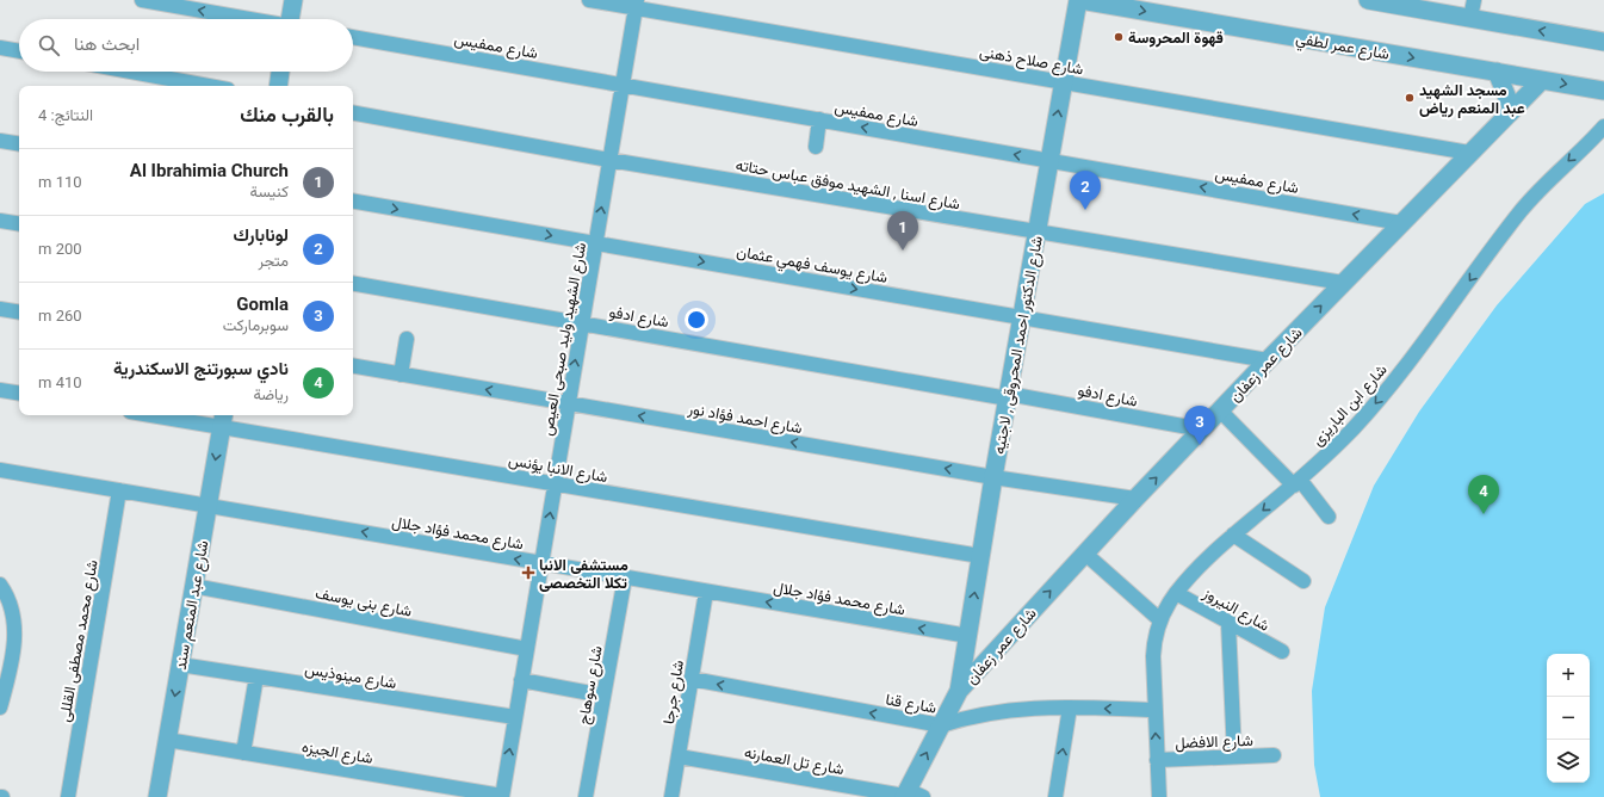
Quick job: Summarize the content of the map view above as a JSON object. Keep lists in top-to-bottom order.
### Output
{
  "streets": {
    "street": [
      "شارع ممفيس",
      "شارع عمر لطفي",
      "شارع صلاح ذهنى",
      "شارع اسنا , الشهيد موفق عباس حتاته",
      "شارع يوسف فهمي عثمان",
      "شارع ادفو",
      "شارع الشهيد وليد صبحى العيص",
      "شارع الدكتور احمد المحروقى , لاجتيه",
      "شارع عمر زعفان",
      "شارع ابن الباريزى",
      "شارع احمد فؤاد نور",
      "شارع الانبا يؤنس",
      "شارع محمد فؤاد جلال",
      "شارع بنى يوسف",
      "شارع عبد المنعم سند",
      "شارع النيروز",
      "شارع محمد مصطفى القللى",
      "شارع مينوذيس",
      "شارع سوهاج",
      "شارع جرجا",
      "شارع قنا",
      "شارع الافضل",
      "شارع الجيزه",
      "شارع تل العمارنه"
    ]
  },
  "crossings": [
    ["شارع ممفيس", "شارع الشهيد وليد صبحى العيص"],
    ["شارع ممفيس", "شارع الدكتور احمد المحروقى , لاجتيه"],
    ["شارع ممفيس", "شارع عمر زعفان"],
    ["شارع عمر لطفي", "شارع الدكتور احمد المحروقى , لاجتيه"],
    ["شارع عمر لطفي", "شارع عمر زعفان"],
    ["شارع صلاح ذهنى", "شارع الشهيد وليد صبحى العيص"],
    ["شارع صلاح ذهنى", "شارع الدكتور احمد المحروقى , لاجتيه"],
    ["شارع صلاح ذهنى", "شارع عمر زعفان"],
    ["شارع اسنا , الشهيد موفق عباس حتاته", "شارع الشهيد وليد صبحى العيص"],
    ["شارع اسنا , الشهيد موفق عباس حتاته", "شارع الدكتور احمد المحروقى , لاجتيه"],
    ["شارع اسنا , الشهيد موفق عباس حتاته", "شارع عمر زعفان"],
    ["شارع يوسف فهمي عثمان", "شارع الشهيد وليد صبحى العيص"],
    ["شارع يوسف فهمي عثمان", "شارع الدكتور احمد المحروقى , لاجتيه"],
    ["شارع يوسف فهمي عثمان", "شارع عمر زعفان"],
    ["شارع ادفو", "شارع الشهيد وليد صبحى العيص"],
    ["شارع ادفو", "شارع الدكتور احمد المحروقى , لاجتيه"],
    ["شارع ادفو", "شارع عمر زعفان"],
    ["شارع الشهيد وليد صبحى العيص", "شارع احمد فؤاد نور"],
    ["شارع الشهيد وليد صبحى العيص", "شارع الانبا يؤنس"],
    ["شارع الشهيد وليد صبحى العيص", "شارع محمد فؤاد جلال"],
    ["شارع الشهيد وليد صبحى العيص", "شارع بنى يوسف"],
    ["شارع الشهيد وليد صبحى العيص", "شارع مينوذيس"],
    ["شارع الشهيد وليد صبحى العيص", "شارع الجيزه"],
    ["شارع الدكتور احمد المحروقى , لاجتيه", "شارع عمر زعفان"],
    ["شارع الدكتور احمد المحروقى , لاجتيه", "شارع احمد فؤاد نور"],
    ["شارع الدكتور احمد المحروقى , لاجتيه", "شارع الانبا يؤنس"],
    ["شارع الدكتور احمد المحروقى , لاجتيه", "شارع محمد فؤاد جلال"],
    ["شارع عمر زعفان", "شارع احمد فؤاد نور"],
    ["شارع عمر زعفان", "شارع قنا"],
    ["شارع عمر زعفان", "شارع تل العمارنه"],
    ["شارع ابن الباريزى", "شارع النيروز"],
    ["شارع ابن الباريزى", "شارع قنا"],
    ["شارع ابن الباريزى", "شارع الافضل"],
    ["شارع الانبا يؤنس", "شارع عبد المنعم سند"],
    ["شارع محمد فؤاد جلال", "شارع عبد المنعم سند"],
    ["شارع محمد فؤاد جلال", "شارع محمد مصطفى القللى"],
    ["شارع محمد فؤاد جلال", "شارع سوهاج"],
    ["شارع محمد فؤاد جلال", "شارع جرجا"],
    ["شارع بنى يوسف", "شارع عبد المنعم سند"],
    ["شارع عبد المنعم سند", "شارع مينوذيس"],
    ["شارع عبد المنعم سند", "شارع الجيزه"],
    ["شارع جرجا", "شارع قنا"],
    ["شارع جرجا", "شارع تل العمارنه"]
  ],
  "one_way": [
    "شارع ممفيس",
    "شارع يوسف فهمي عثمان",
    "شارع الشهيد وليد صبحى العيص",
    "شارع عمر زعفان",
    "شارع ابن الباريزى",
    "شارع احمد فؤاد نور",
    "شارع محمد فؤاد جلال",
    "شارع قنا"
  ],
  "places": {
    "other": ["قهوة المحروسة", "مسجد الشهيد عبد المنعم رياض"],
    "health": ["مستشفى الانبا تكلا التخصصى"]
  },
  "page": {
    "search": "ابحث هنا",
    "heading": ["بالقرب منك", "النتائج: 4"],
    "list": [
      {
        "mark": "1",
        "name": "Al Ibrahimia Church",
        "note": "كنيسة",
        "value": "110 m"
      },
      {
        "mark": "2",
        "name": "لونابارك",
        "note": "متجر",
        "value": "200 m"
      },
      {
        "mark": "3",
        "name": "Gomla",
        "note": "سوبرماركت",
        "value": "260 m"
      },
      {
        "mark": "4",
        "name": "نادي سبورتنج الاسكندرية",
        "note": "رياضة",
        "value": "410 m"
      }
    ],
    "pins": [
      "2",
      "1",
      "3",
      "4"
    ],
    "map_buttons": ["+", "−"]
  }
}
